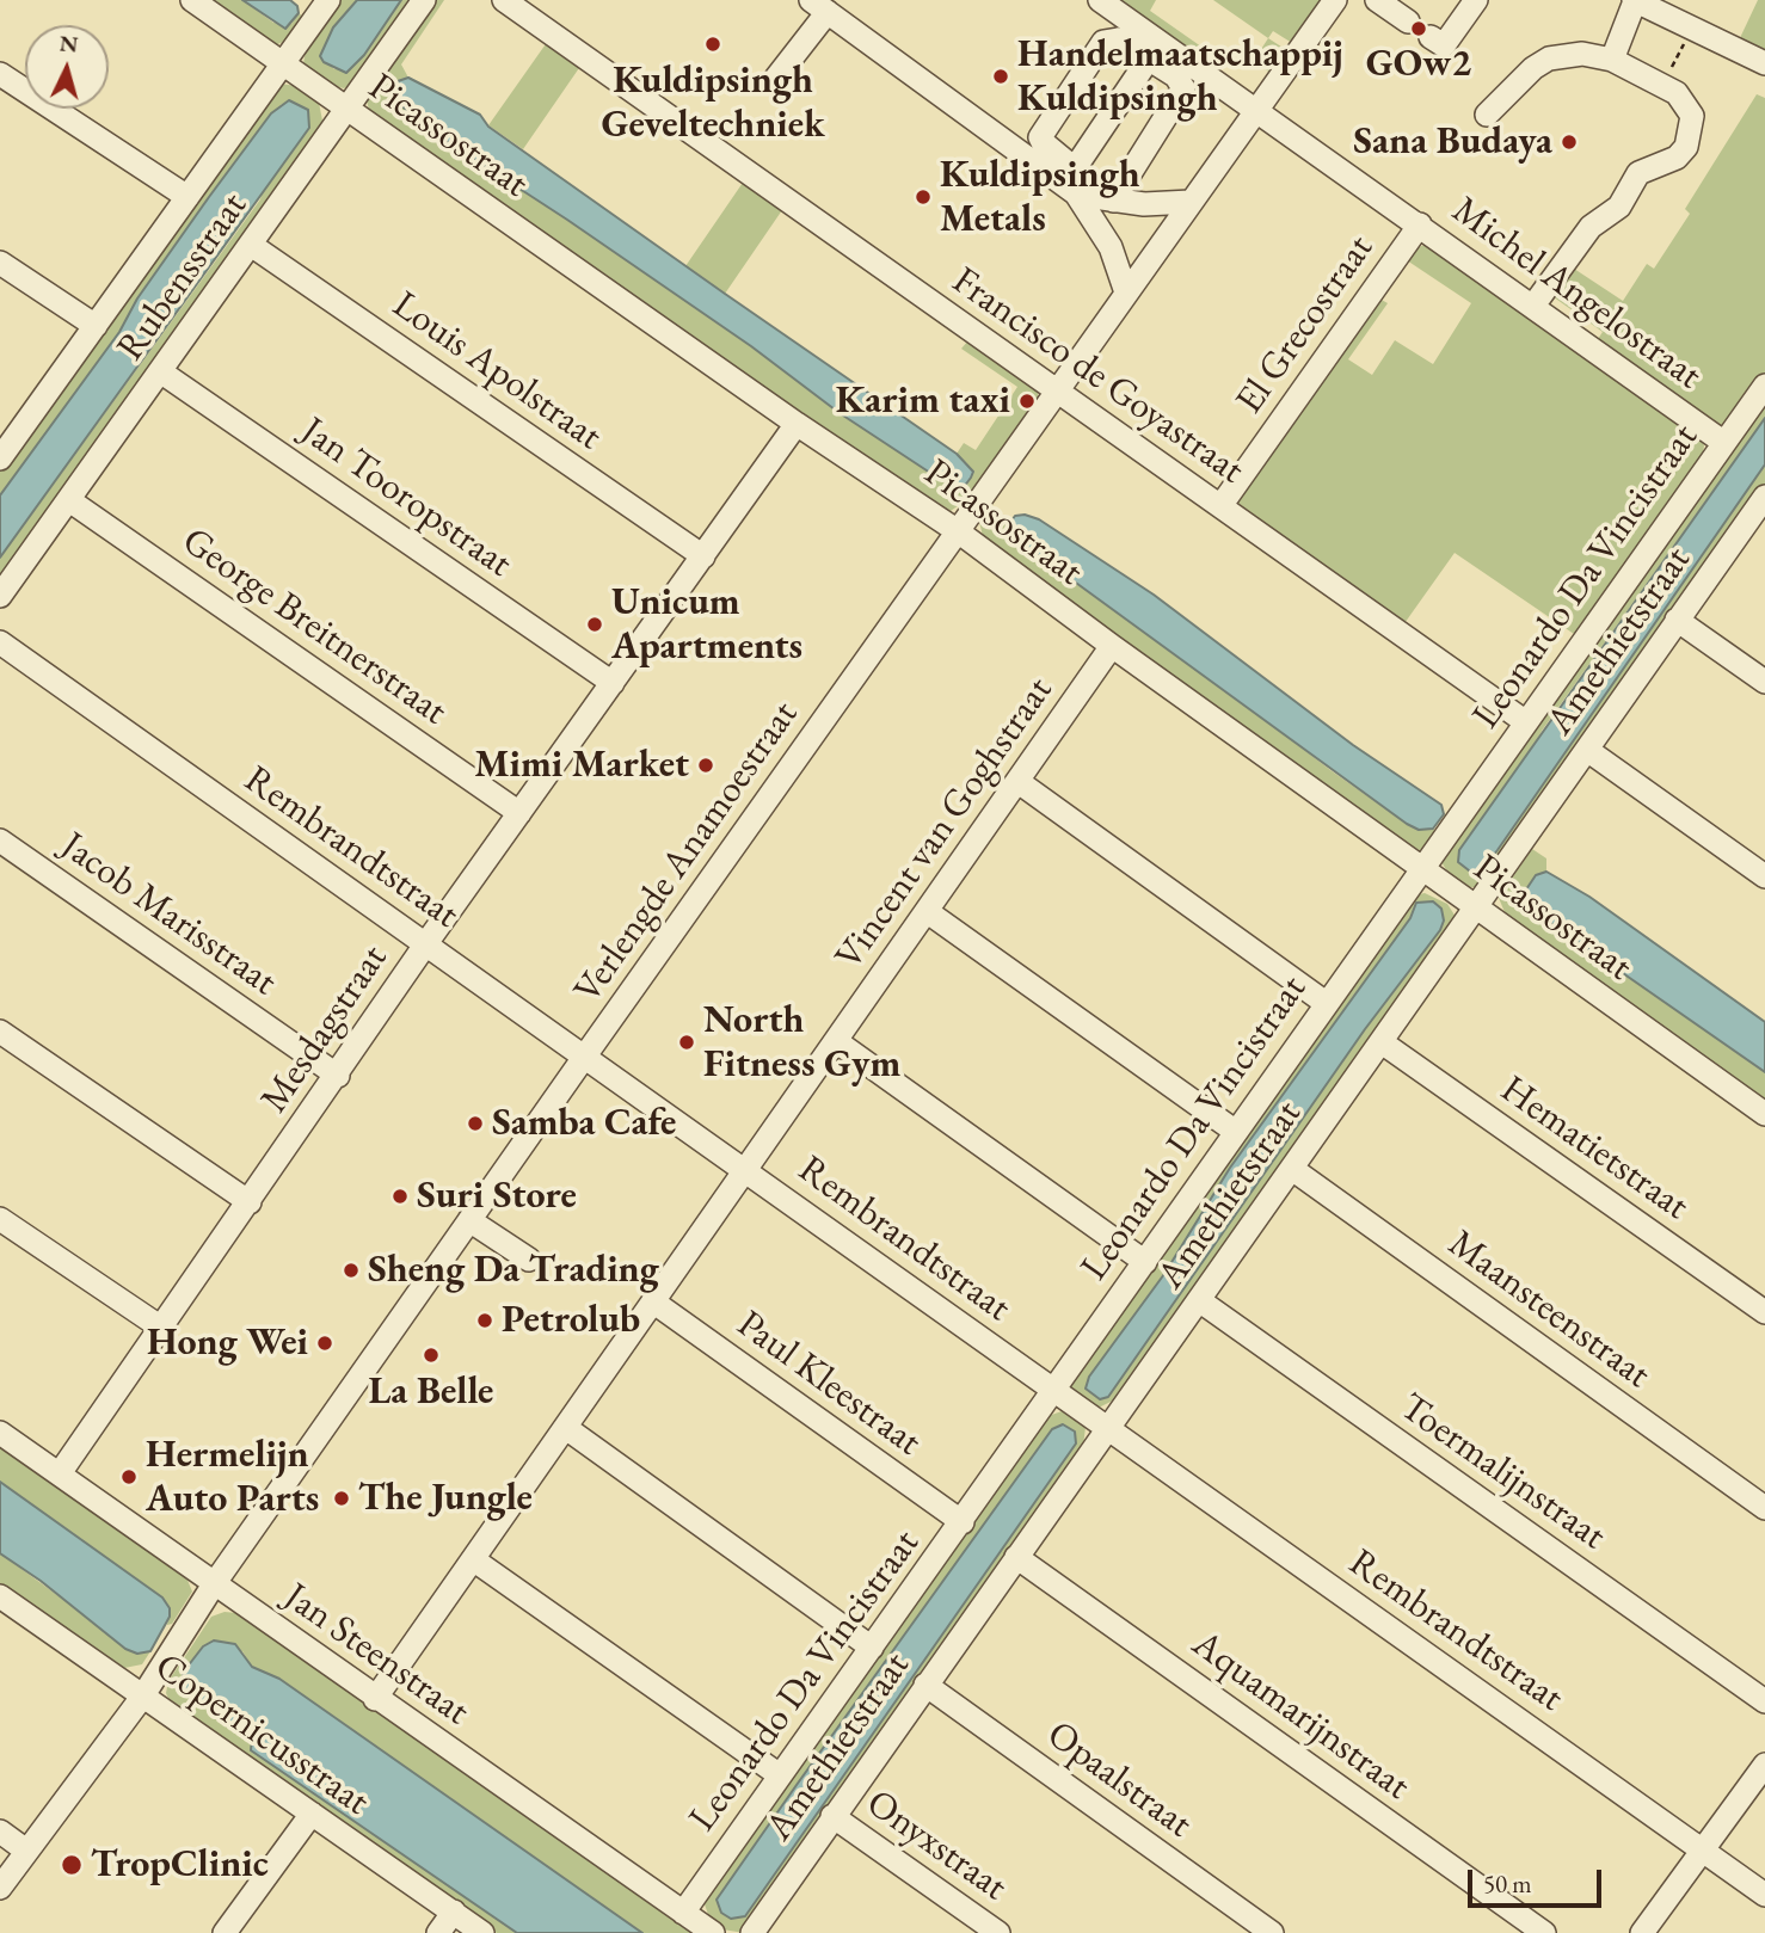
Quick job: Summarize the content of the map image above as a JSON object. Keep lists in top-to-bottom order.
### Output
{
  "streets": {
    "street": [
      "Picassostraat",
      "Rubensstraat",
      "Michel Angelostraat",
      "El Grecostraat",
      "Louis Apolstraat",
      "Francisco de Goyastraat",
      "Jan Tooropstraat",
      "Leonardo Da Vincistraat",
      "George Breitnerstraat",
      "Amethietstraat",
      "Vincent van Goghstraat",
      "Rembrandtstraat",
      "Verlengde Anamoestraat",
      "Jacob Marisstraat",
      "Mesdagstraat",
      "Hematietstraat",
      "Maansteenstraat",
      "Paul Kleestraat",
      "Toermalijnstraat",
      "Jan Steenstraat",
      "Aquamarijnstraat",
      "Copernicusstraat",
      "Opaalstraat",
      "Onyxstraat"
    ]
  },
  "crossings": [
    ["Picassostraat", "Rubensstraat"],
    ["Picassostraat", "Leonardo Da Vincistraat"],
    ["Picassostraat", "Amethietstraat"],
    ["Picassostraat", "Vincent van Goghstraat"],
    ["Picassostraat", "Verlengde Anamoestraat"],
    ["Picassostraat", "Mesdagstraat"],
    ["Rubensstraat", "Louis Apolstraat"],
    ["Rubensstraat", "Jan Tooropstraat"],
    ["Rubensstraat", "George Breitnerstraat"],
    ["Michel Angelostraat", "El Grecostraat"],
    ["Michel Angelostraat", "Leonardo Da Vincistraat"],
    ["Michel Angelostraat", "Verlengde Anamoestraat"],
    ["El Grecostraat", "Francisco de Goyastraat"],
    ["Louis Apolstraat", "Mesdagstraat"],
    ["Francisco de Goyastraat", "Leonardo Da Vincistraat"],
    ["Francisco de Goyastraat", "Verlengde Anamoestraat"],
    ["Jan Tooropstraat", "Mesdagstraat"],
    ["Leonardo Da Vincistraat", "Rembrandtstraat"],
    ["Leonardo Da Vincistraat", "Paul Kleestraat"],
    ["Leonardo Da Vincistraat", "Jan Steenstraat"],
    ["George Breitnerstraat", "Mesdagstraat"],
    ["Amethietstraat", "Rembrandtstraat"],
    ["Amethietstraat", "Hematietstraat"],
    ["Amethietstraat", "Maansteenstraat"],
    ["Amethietstraat", "Toermalijnstraat"],
    ["Amethietstraat", "Aquamarijnstraat"],
    ["Amethietstraat", "Opaalstraat"],
    ["Amethietstraat", "Onyxstraat"],
    ["Vincent van Goghstraat", "Rembrandtstraat"],
    ["Vincent van Goghstraat", "Paul Kleestraat"],
    ["Vincent van Goghstraat", "Jan Steenstraat"],
    ["Rembrandtstraat", "Verlengde Anamoestraat"],
    ["Rembrandtstraat", "Mesdagstraat"],
    ["Verlengde Anamoestraat", "Jan Steenstraat"],
    ["Verlengde Anamoestraat", "Copernicusstraat"],
    ["Jacob Marisstraat", "Mesdagstraat"],
    ["Mesdagstraat", "Jan Steenstraat"]
  ],
  "places": [
    "GOw2",
    "Kuldipsingh Geveltechniek",
    "Handelmaatschappij Kuldipsingh",
    "Sana Budaya",
    "Kuldipsingh Metals",
    "Karim taxi",
    "Unicum Apartments",
    "Mimi Market",
    "North Fitness Gym",
    "Samba Cafe",
    "Suri Store",
    "Sheng Da Trading",
    "Petrolub",
    "Hong Wei",
    "La Belle",
    "Hermelijn Auto Parts",
    "The Jungle",
    "TropClinic"
  ],
  "scale_bar": "50 m",
  "north": "top"
}
